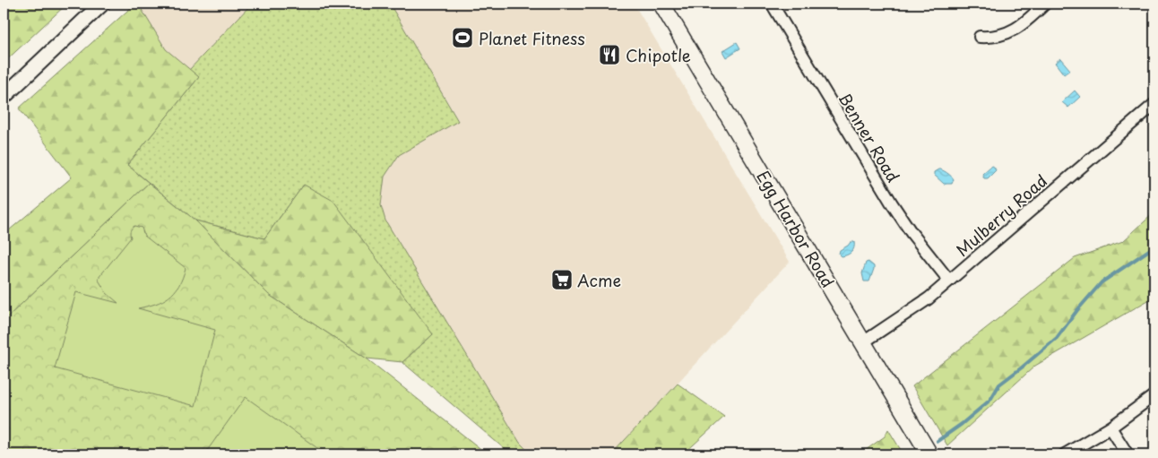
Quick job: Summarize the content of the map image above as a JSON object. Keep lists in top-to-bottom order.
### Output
{
  "streets": {
    "main road": ["Egg Harbor Road"],
    "street": ["Benner Road", "Mulberry Road"]
  },
  "crossings": [
    ["Benner Road", "Mulberry Road"],
    ["Mulberry Road", "Egg Harbor Road"]
  ],
  "places": {
    "sports": ["Planet Fitness"],
    "restaurant": ["Chipotle"],
    "supermarket": ["Acme"]
  }
}
